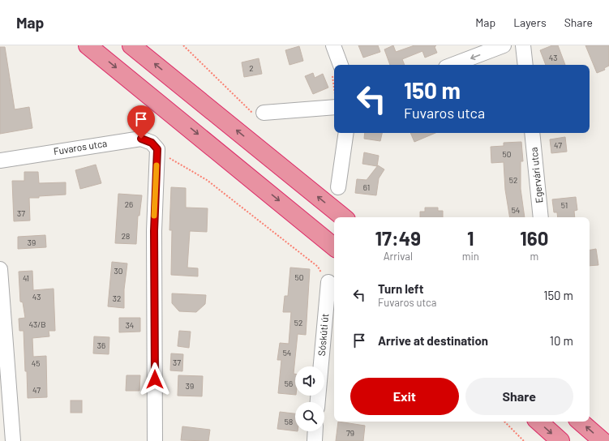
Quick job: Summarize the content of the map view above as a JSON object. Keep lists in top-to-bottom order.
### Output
{
  "streets": {
    "street": ["Fuvaros utca", "Egervári utca", "Sóskúti út"]
  },
  "house_numbers": [
    "43",
    "2",
    "47",
    "50",
    "52",
    "61",
    "26",
    "51",
    "54",
    "37",
    "28",
    "39",
    "30",
    "50",
    "41",
    "43",
    "32",
    "52",
    "43/B",
    "34",
    "36",
    "54",
    "37",
    "45",
    "56",
    "39",
    "47",
    "58",
    "79"
  ],
  "page": {
    "header": "Map",
    "nav": ["Map", "Layers", "Share"],
    "turn": ["150 m", "Fuvaros utca"],
    "eta": [
      "17:49",
      "Arrival",
      "1",
      "min",
      "160",
      "m"
    ],
    "list": [
      {
        "name": "Turn left",
        "note": "Fuvaros utca",
        "value": "150 m"
      },
      {
        "name": "Arrive at destination",
        "value": "10 m"
      }
    ],
    "buttons": ["Exit", "Share"]
  }
}
